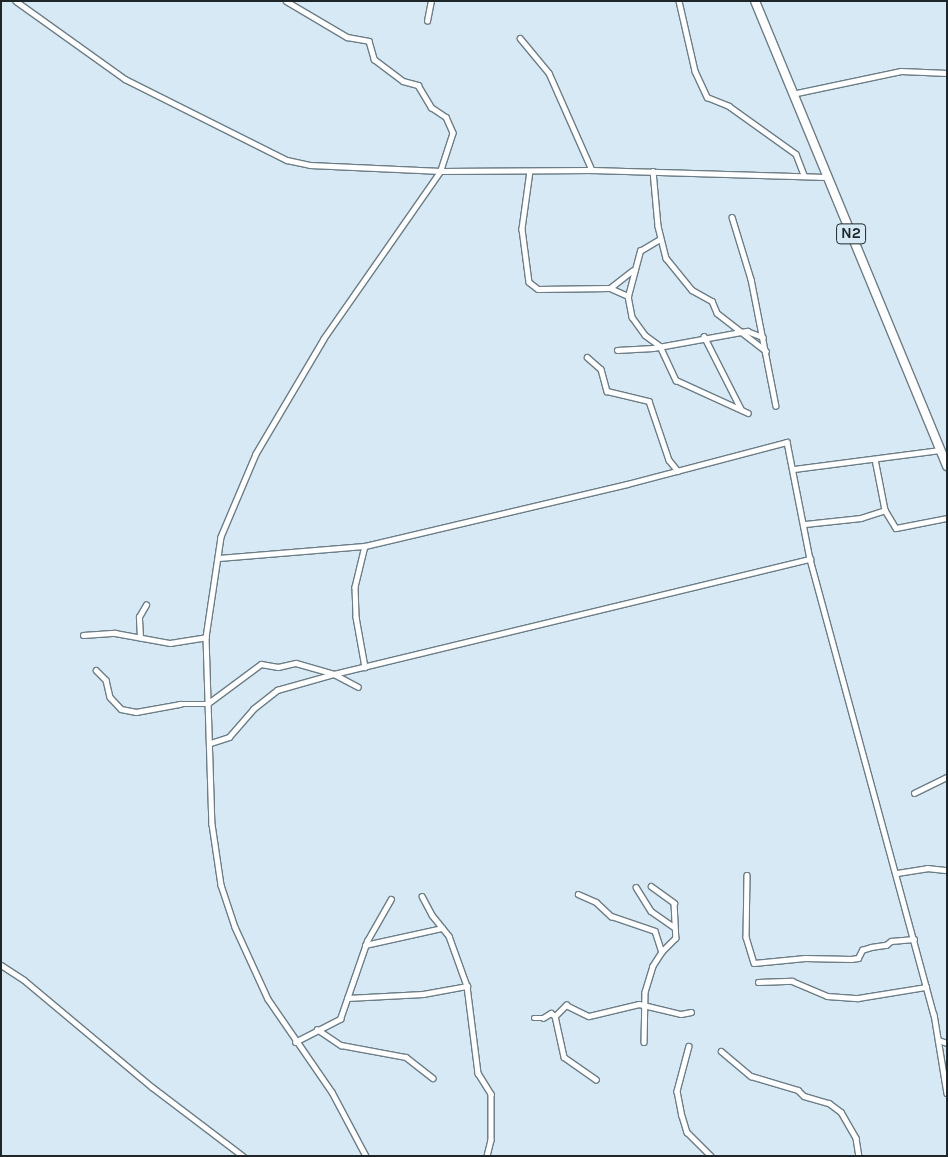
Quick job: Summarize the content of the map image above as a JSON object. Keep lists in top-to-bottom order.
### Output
{
  "streets": {
    "highway": ["N2"]
  }
}
